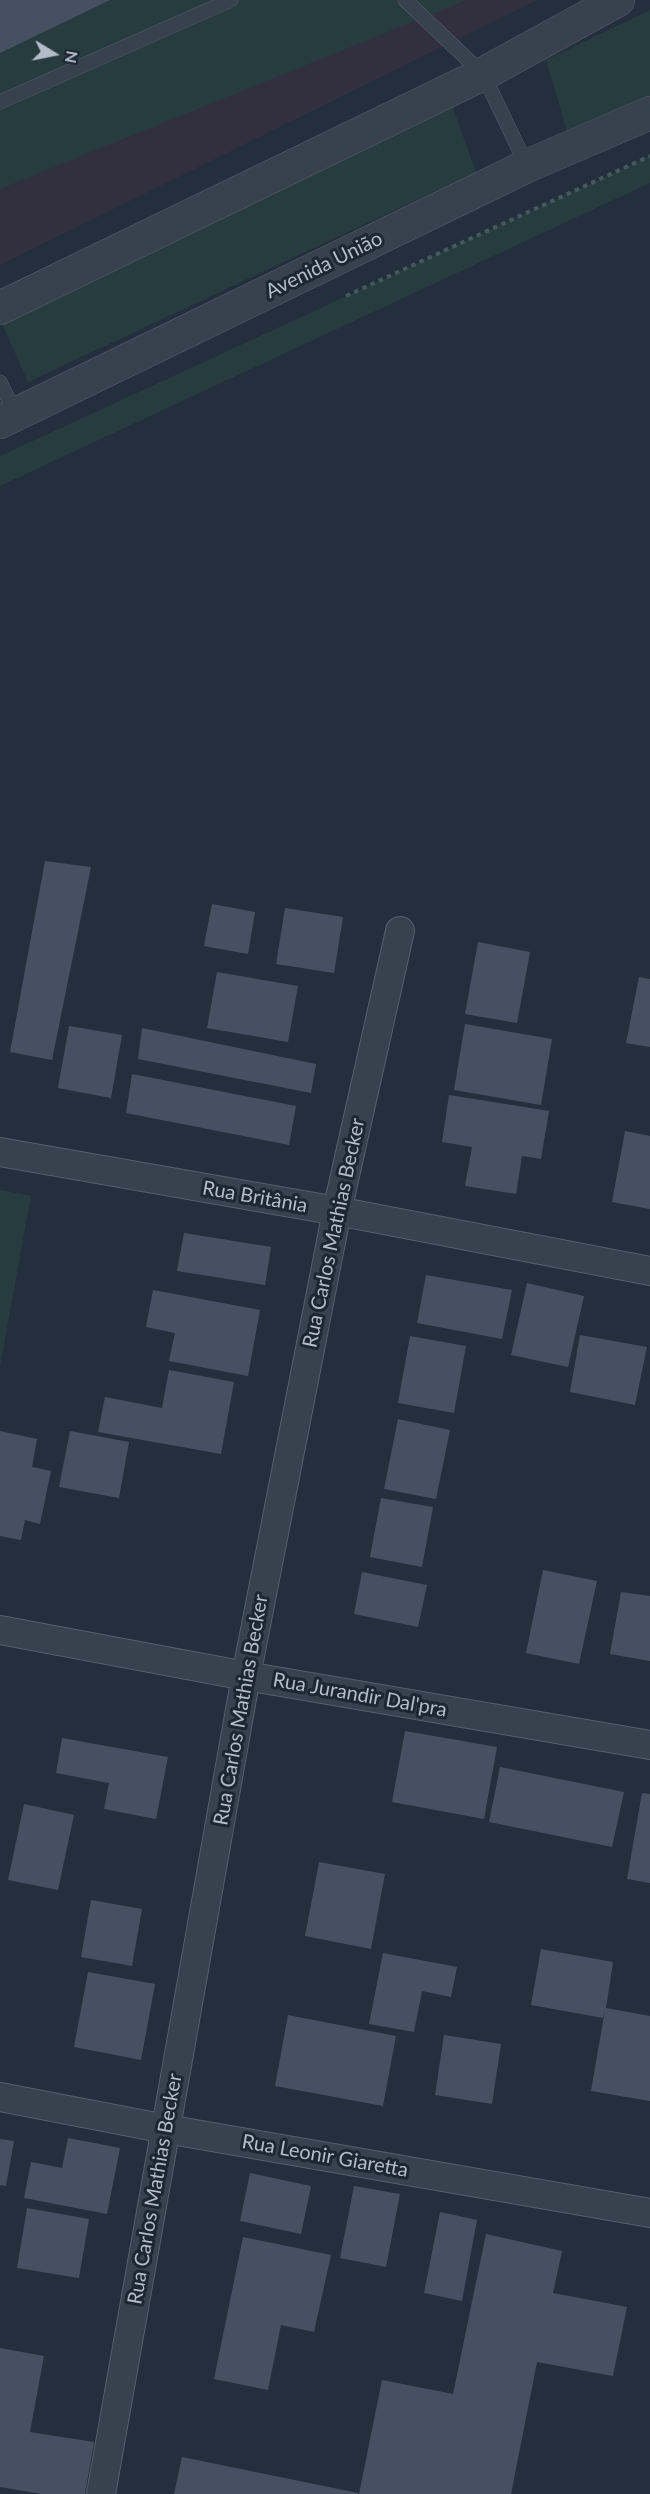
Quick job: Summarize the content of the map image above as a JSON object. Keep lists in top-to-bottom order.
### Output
{
  "streets": {
    "street": [
      "Avenida União",
      "Rua Britânia",
      "Rua Carlos Mathias Becker",
      "Rua Jurandir Dal'pra",
      "Rua Leonir Giaretta"
    ]
  },
  "crossings": [
    ["Rua Britânia", "Rua Carlos Mathias Becker"],
    ["Rua Carlos Mathias Becker", "Rua Jurandir Dal'pra"],
    ["Rua Carlos Mathias Becker", "Rua Leonir Giaretta"]
  ],
  "north": "right"
}
